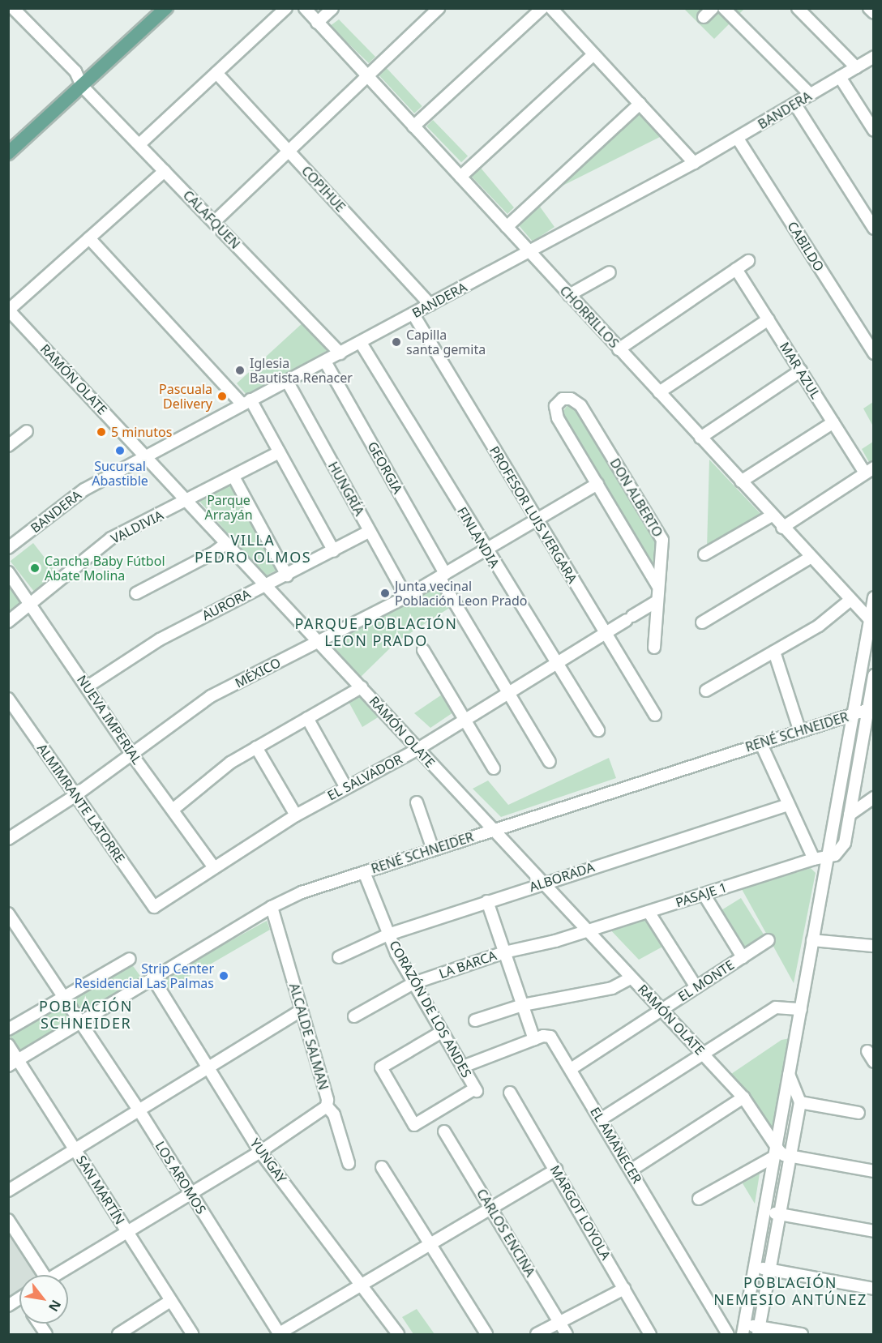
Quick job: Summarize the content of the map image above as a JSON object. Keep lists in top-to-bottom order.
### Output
{
  "streets": {
    "street": [
      "BANDERA",
      "COPIHUE",
      "CALAFQUEN",
      "CABILDO",
      "CHORRILLOS",
      "MAR AZUL",
      "RAMÓN OLATE",
      "GEORGIA",
      "HUNGRÍA",
      "DON ALBERTO",
      "PROFESOR LUIS VERGARA",
      "VALDIVIA",
      "FINLANDIA",
      "AURORA",
      "MÉXICO",
      "NUEVA IMPERIAL",
      "RENÉ SCHNEIDER",
      "EL SALVADOR",
      "ALMIMRANTE LATORRE",
      "ALBORADA",
      "PASAJE 1",
      "LA BARCA",
      "EL MONTE",
      "CORAZÓN DE LOS ANDES",
      "ALCALDE SALMAN",
      "EL AMANECER",
      "YUNGAY",
      "LOS AROMOS",
      "SAN MARTÍN",
      "MARGOT LOYOLA",
      "CARLOS ENCINA"
    ]
  },
  "crossings": [
    ["BANDERA", "COPIHUE"],
    ["BANDERA", "CALAFQUEN"],
    ["BANDERA", "CABILDO"],
    ["BANDERA", "CHORRILLOS"],
    ["BANDERA", "RAMÓN OLATE"],
    ["BANDERA", "GEORGIA"],
    ["BANDERA", "HUNGRÍA"],
    ["BANDERA", "PROFESOR LUIS VERGARA"],
    ["BANDERA", "FINLANDIA"],
    ["RAMÓN OLATE", "VALDIVIA"],
    ["RAMÓN OLATE", "AURORA"],
    ["RAMÓN OLATE", "MÉXICO"],
    ["RAMÓN OLATE", "RENÉ SCHNEIDER"],
    ["RAMÓN OLATE", "EL SALVADOR"],
    ["RAMÓN OLATE", "ALBORADA"],
    ["RAMÓN OLATE", "PASAJE 1"],
    ["RAMÓN OLATE", "LA BARCA"],
    ["RAMÓN OLATE", "EL MONTE"],
    ["GEORGIA", "MÉXICO"],
    ["GEORGIA", "EL SALVADOR"],
    ["HUNGRÍA", "AURORA"],
    ["HUNGRÍA", "MÉXICO"],
    ["DON ALBERTO", "MÉXICO"],
    ["DON ALBERTO", "EL SALVADOR"],
    ["PROFESOR LUIS VERGARA", "MÉXICO"],
    ["PROFESOR LUIS VERGARA", "EL SALVADOR"],
    ["VALDIVIA", "NUEVA IMPERIAL"],
    ["FINLANDIA", "MÉXICO"],
    ["FINLANDIA", "EL SALVADOR"],
    ["AURORA", "NUEVA IMPERIAL"],
    ["MÉXICO", "NUEVA IMPERIAL"],
    ["MÉXICO", "ALMIMRANTE LATORRE"],
    ["NUEVA IMPERIAL", "EL SALVADOR"],
    ["RENÉ SCHNEIDER", "CORAZÓN DE LOS ANDES"],
    ["RENÉ SCHNEIDER", "ALCALDE SALMAN"],
    ["RENÉ SCHNEIDER", "YUNGAY"],
    ["RENÉ SCHNEIDER", "LOS AROMOS"],
    ["RENÉ SCHNEIDER", "SAN MARTÍN"],
    ["EL SALVADOR", "ALMIMRANTE LATORRE"],
    ["ALBORADA", "CORAZÓN DE LOS ANDES"],
    ["PASAJE 1", "LA BARCA"],
    ["LA BARCA", "CORAZÓN DE LOS ANDES"],
    ["EL MONTE", "EL AMANECER"]
  ],
  "districts": [
    "VILLA PEDRO OLMOS",
    "PARQUE POBLACIÓN LEON PRADO",
    "POBLACIÓN SCHNEIDER",
    "POBLACIÓN NEMESIO ANTÚNEZ"
  ],
  "parks": ["Parque Arrayán"],
  "places": [
    "Capilla santa gemita",
    "Iglesia Bautista Renacer",
    "Pascuala Delivery",
    "5 minutos",
    "Sucursal Abastible",
    "Cancha Baby Fútbol Abate Molina",
    "Junta vecinal Población Leon Prado",
    "Strip Center Residencial Las Palmas"
  ],
  "north": "bottom right"
}
